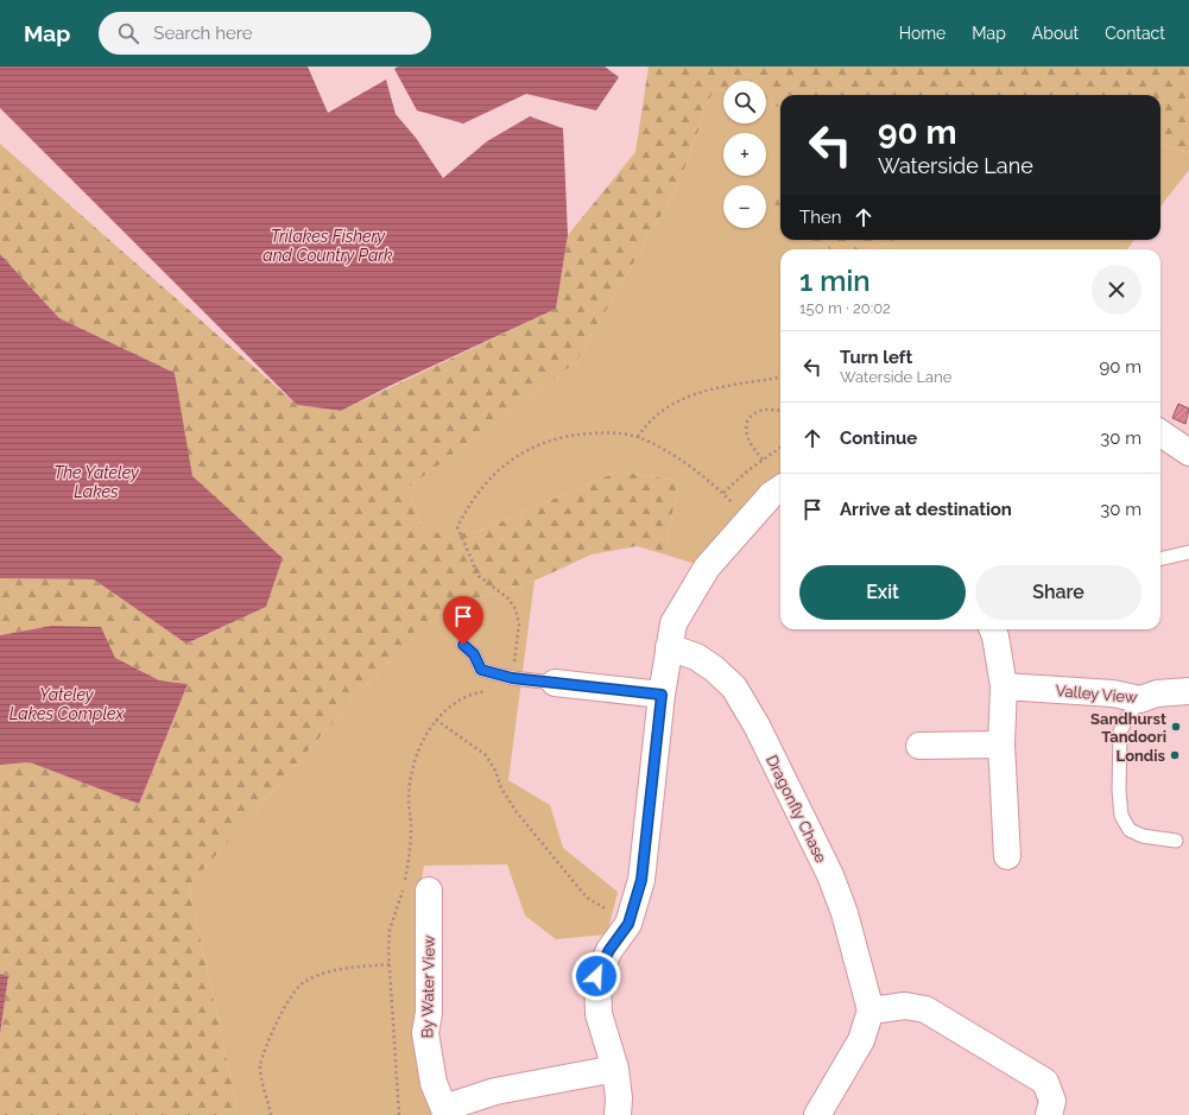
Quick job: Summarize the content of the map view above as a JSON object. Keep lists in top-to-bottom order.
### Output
{
  "streets": {
    "street": ["Valley View", "Dragonfly Chase", "By Water View"]
  },
  "water": ["Trilakes Fishery and Country Park", "The Yateley Lakes", "Yateley Lakes Complex"],
  "places": ["Sandhurst Tandoori", "Londis"],
  "page": {
    "header": "Map",
    "search": "Search here",
    "nav": [
      "Home",
      "Map",
      "About",
      "Contact"
    ],
    "map_buttons": ["+", "−"],
    "turn": ["90 m", "Waterside Lane"],
    "then": "Then",
    "heading": ["1 min", "150 m · 20:02"],
    "list": [
      {
        "name": "Turn left",
        "note": "Waterside Lane",
        "value": "90 m"
      },
      {
        "name": "Continue",
        "value": "30 m"
      },
      {
        "name": "Arrive at destination",
        "value": "30 m"
      }
    ],
    "buttons": ["Exit", "Share"]
  }
}
